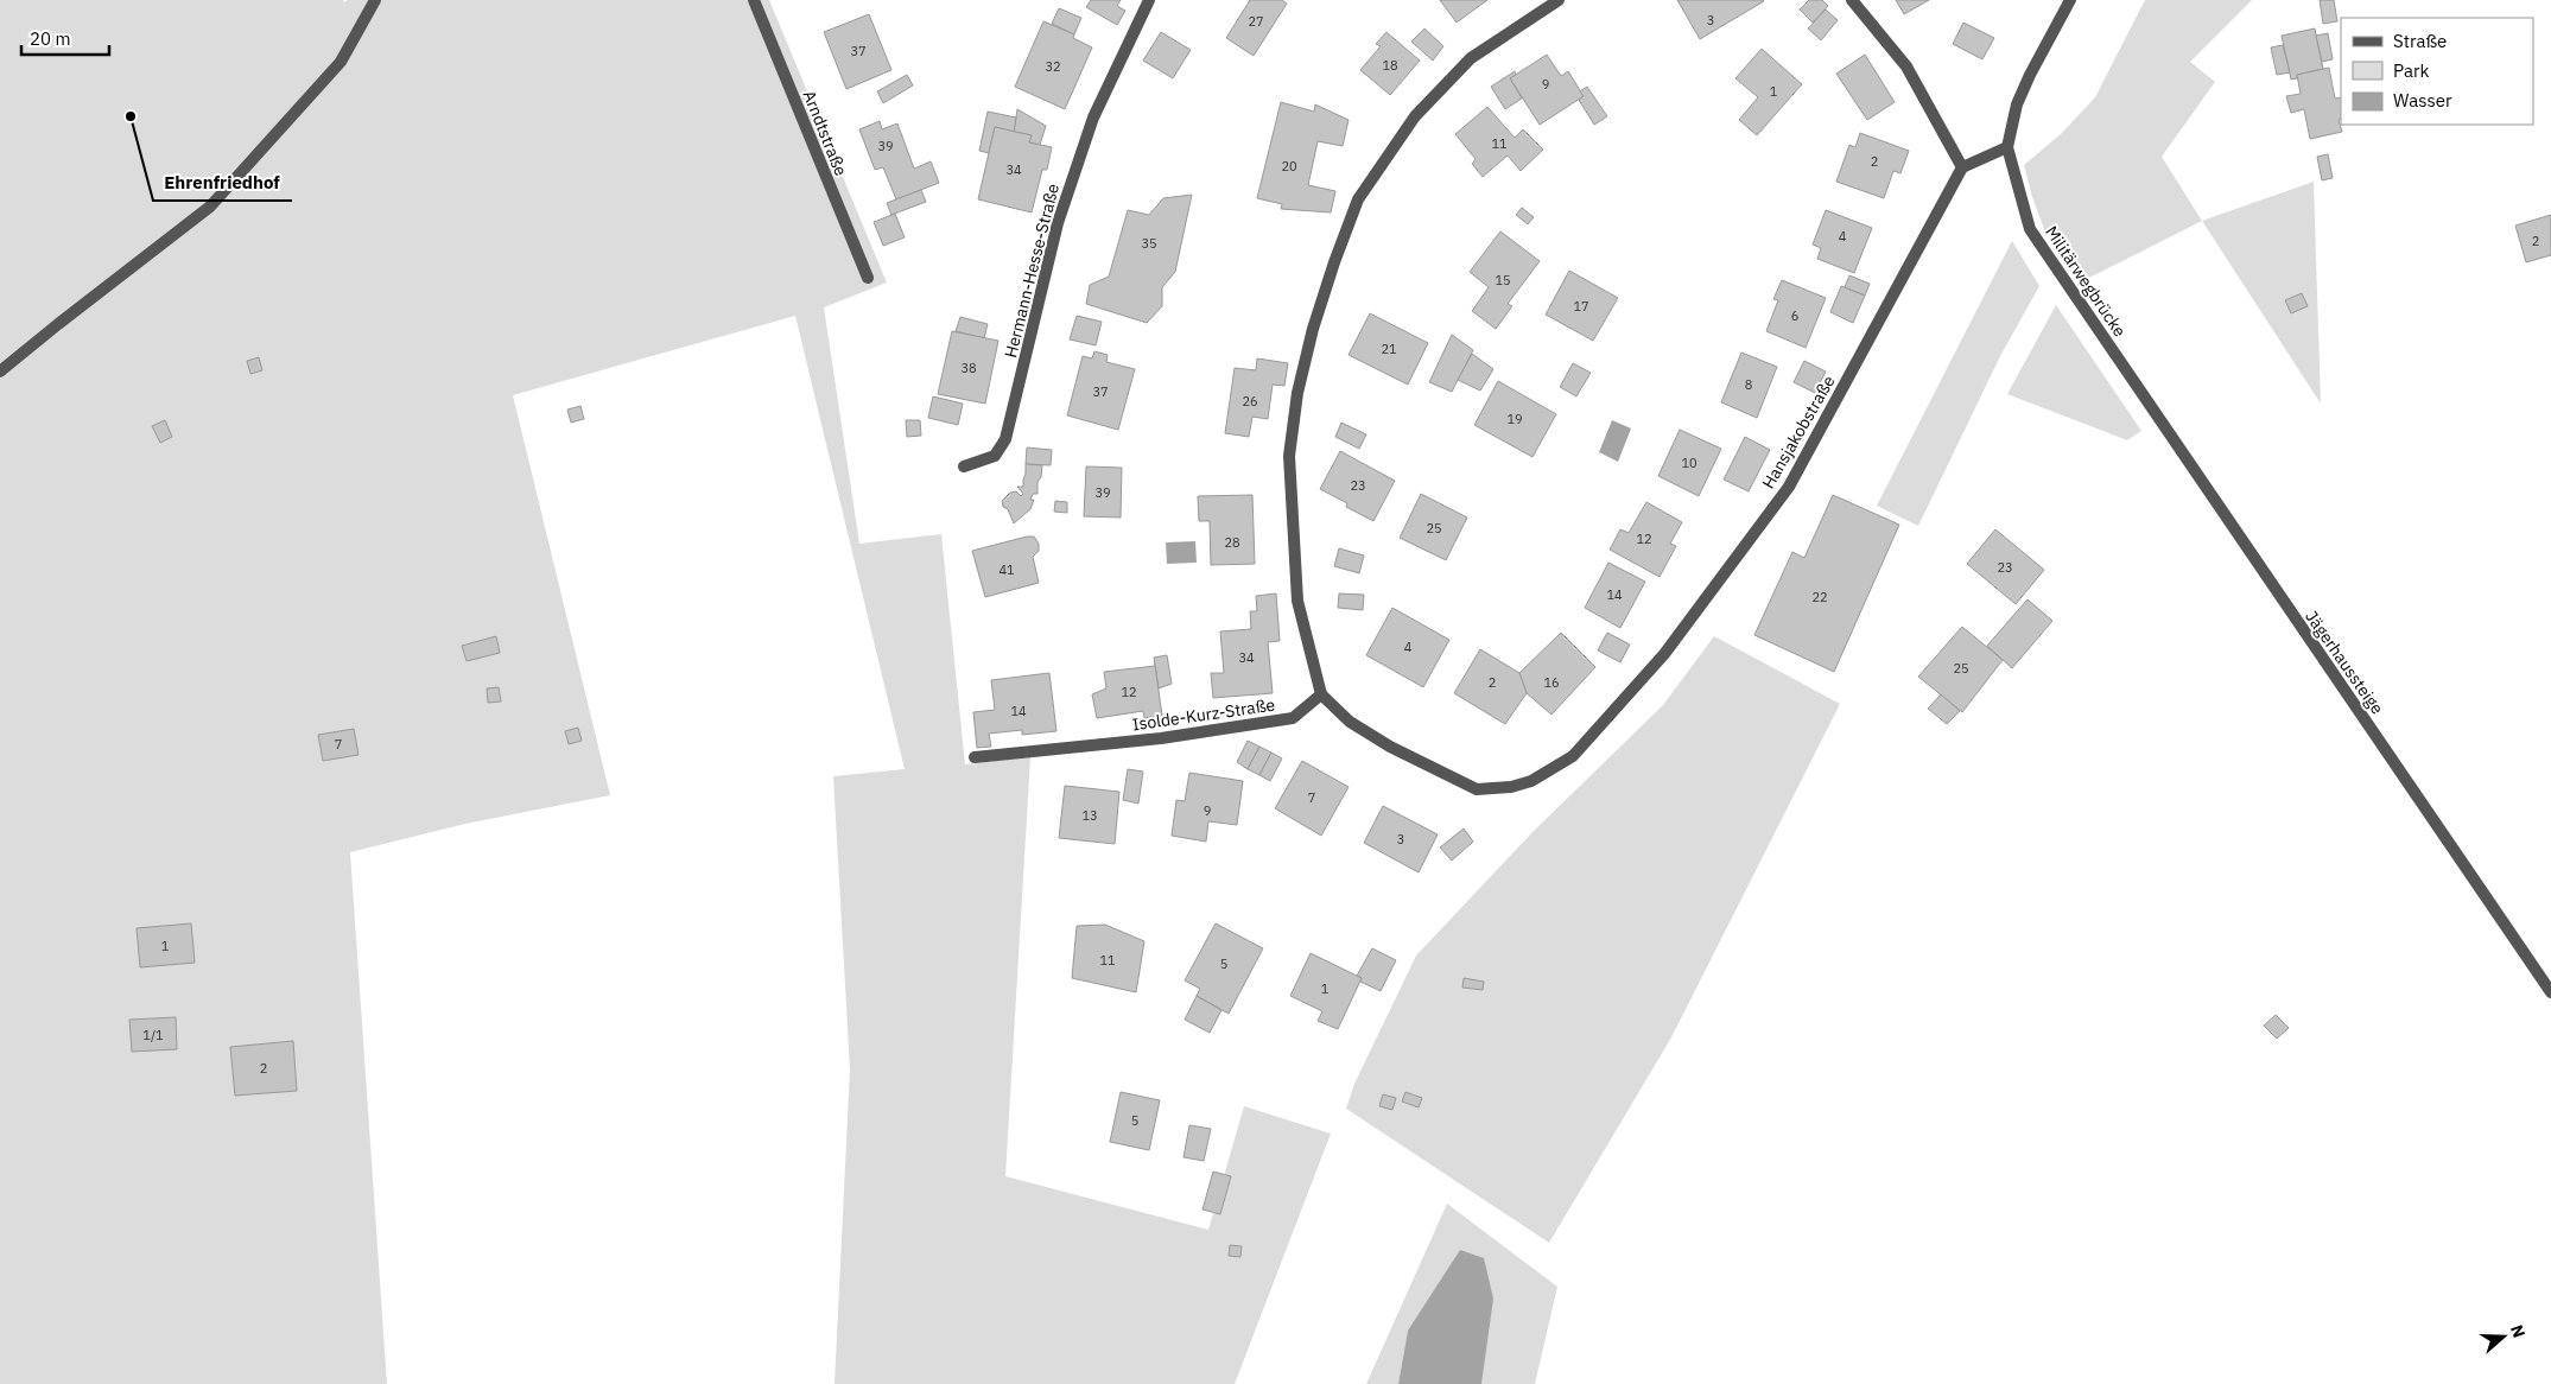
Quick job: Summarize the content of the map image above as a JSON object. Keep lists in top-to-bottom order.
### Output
{
  "streets": {
    "street": [
      "Arndtstraße",
      "Hermann-Hesse-Straße",
      "Militärwegbrücke",
      "Hansjakobstraße",
      "Jägerhaussteige",
      "Isolde-Kurz-Straße"
    ]
  },
  "crossings": [
    ["Militärwegbrücke", "Jägerhaussteige"],
    ["Hansjakobstraße", "Isolde-Kurz-Straße"]
  ],
  "places": ["Ehrenfriedhof"],
  "house_numbers": [
    "3",
    "27",
    "37",
    "18",
    "32",
    "9",
    "1",
    "11",
    "39",
    "2",
    "20",
    "34",
    "4",
    "2",
    "35",
    "15",
    "17",
    "6",
    "21",
    "38",
    "8",
    "37",
    "26",
    "19",
    "10",
    "23",
    "39",
    "25",
    "12",
    "28",
    "23",
    "41",
    "14",
    "22",
    "4",
    "34",
    "25",
    "2",
    "16",
    "12",
    "14",
    "7",
    "7",
    "9",
    "13",
    "3",
    "1",
    "11",
    "5",
    "1",
    "1/1",
    "2",
    "5"
  ],
  "legend": ["Straße", "Park", "Wasser"],
  "scale_bar": "20 m",
  "north": "right"
}
